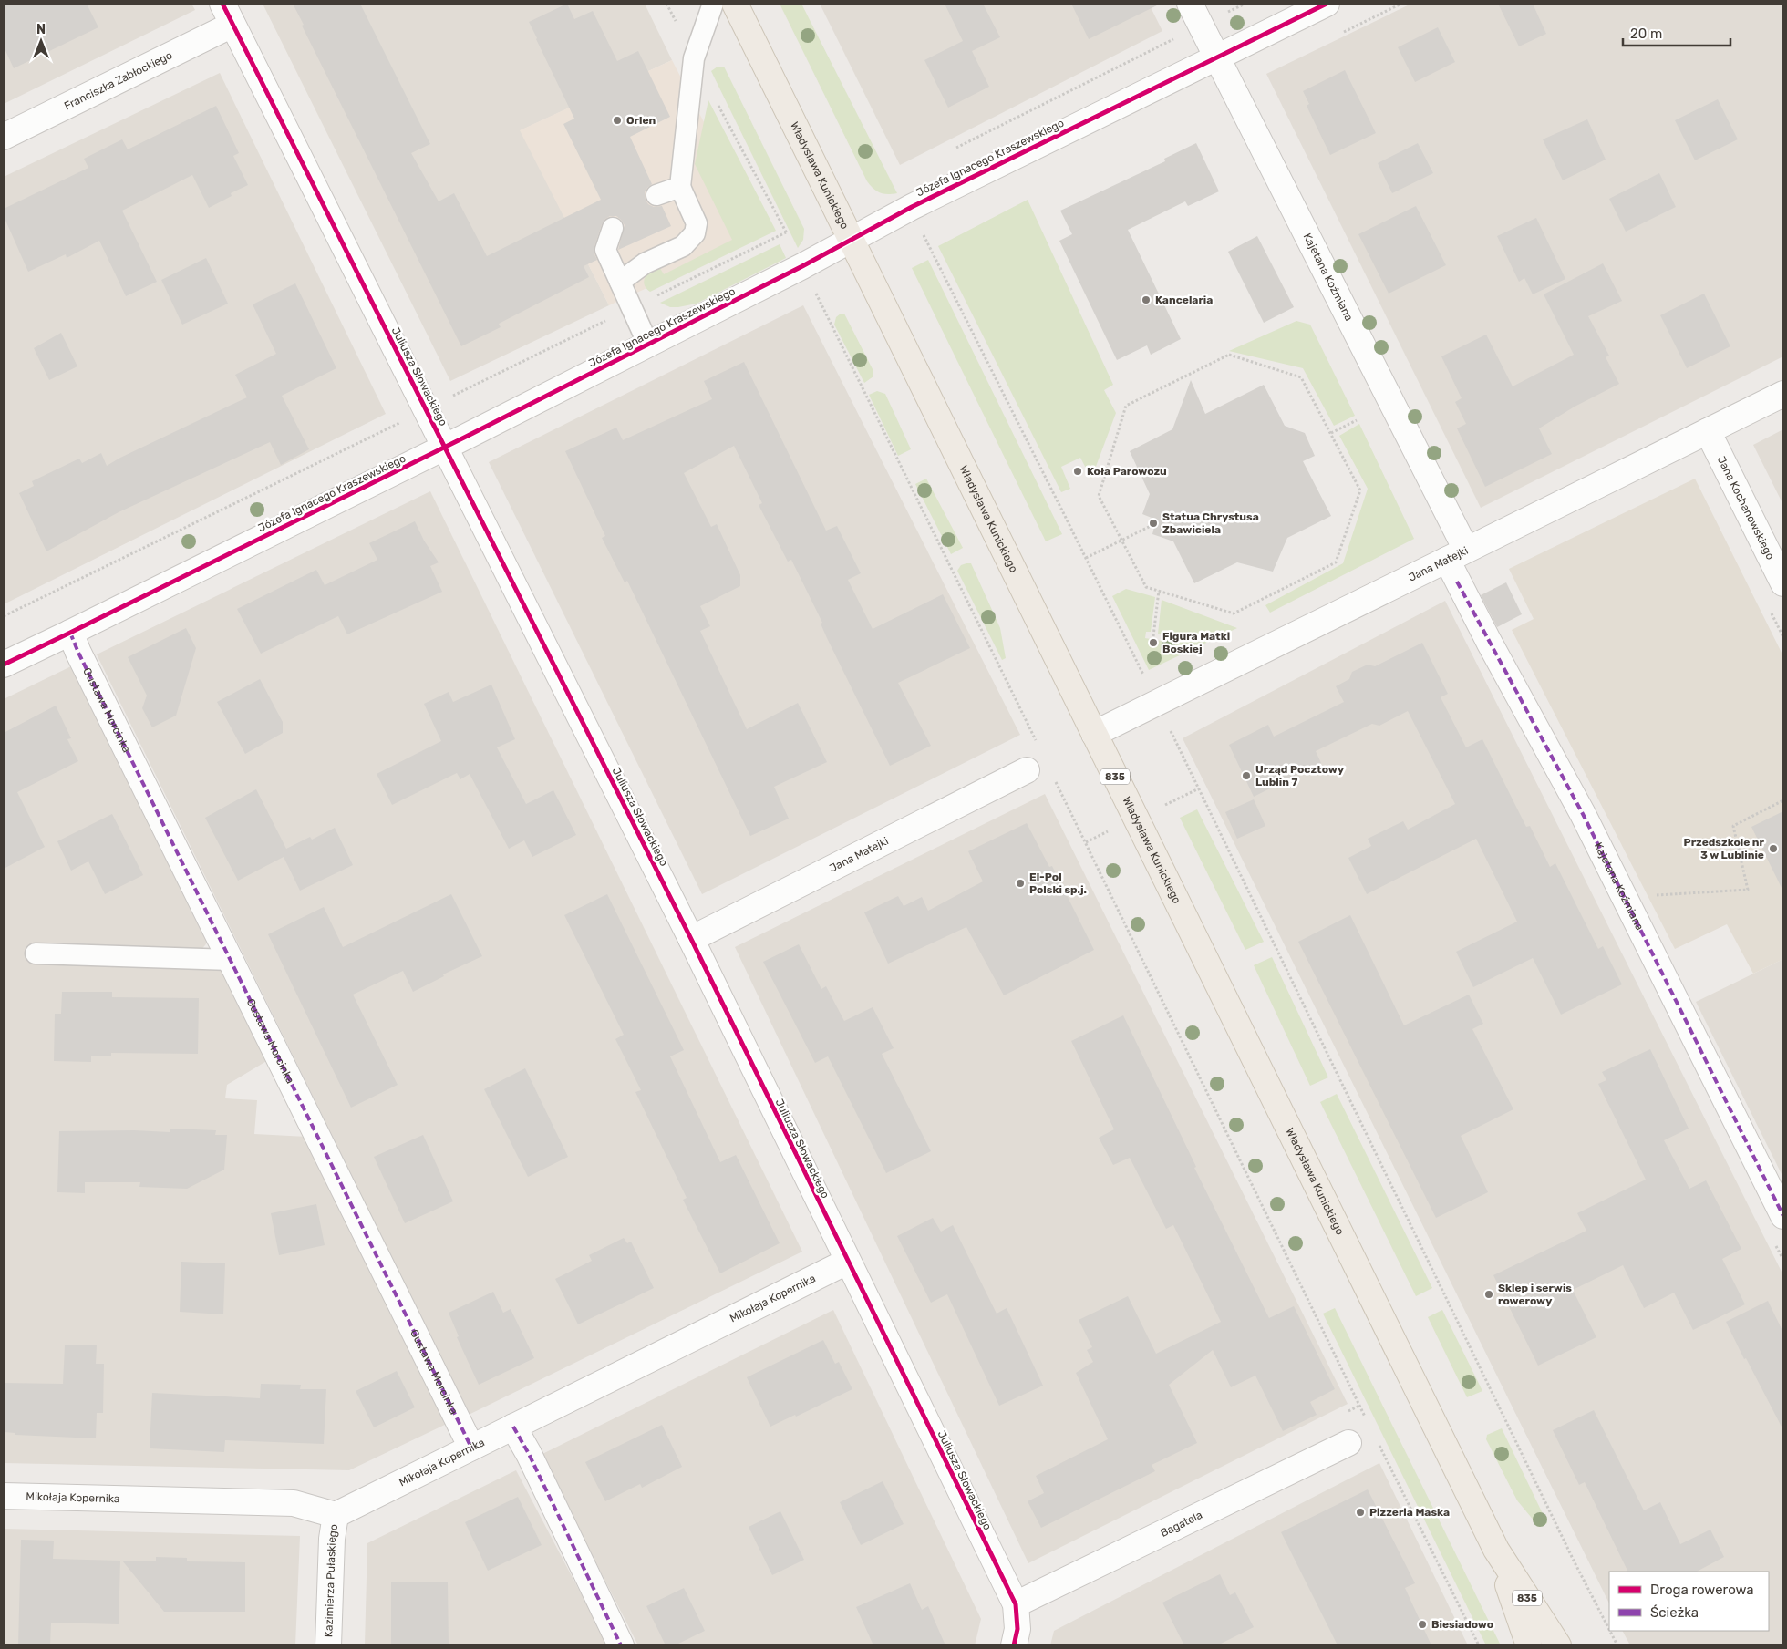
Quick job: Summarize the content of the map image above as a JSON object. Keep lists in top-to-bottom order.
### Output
{
  "streets": {
    "main road": ["Władysława Kunickiego", "835"],
    "street": [
      "Franciszka Zabłockiego",
      "Józefa Ignacego Kraszewskiego",
      "Kajetana Koźmiana",
      "Juliusza Słowackiego",
      "Jana Kochanowskiego",
      "Jana Matejki",
      "Gustawa Morcinka",
      "Mikołaja Kopernika",
      "Bagatela",
      "Kazimierza Pułaskiego"
    ]
  },
  "crossings": [
    ["Franciszka Zabłockiego", "Juliusza Słowackiego"],
    ["Józefa Ignacego Kraszewskiego", "Władysława Kunickiego"],
    ["Józefa Ignacego Kraszewskiego", "Kajetana Koźmiana"],
    ["Józefa Ignacego Kraszewskiego", "Juliusza Słowackiego"],
    ["Józefa Ignacego Kraszewskiego", "Gustawa Morcinka"],
    ["Władysława Kunickiego", "Jana Matejki"],
    ["Kajetana Koźmiana", "Jana Matejki"],
    ["Juliusza Słowackiego", "Jana Matejki"],
    ["Juliusza Słowackiego", "Mikołaja Kopernika"],
    ["Juliusza Słowackiego", "Bagatela"],
    ["Jana Kochanowskiego", "Jana Matejki"],
    ["Gustawa Morcinka", "Mikołaja Kopernika"],
    ["Mikołaja Kopernika", "Kazimierza Pułaskiego"]
  ],
  "places": [
    "Orlen",
    "Kancelaria",
    "Koła Parowozu",
    "Statua Chrystusa Zbawiciela",
    "Figura Matki Boskiej",
    "Urząd Pocztowy Lublin 7",
    "Przedszkole nr 3 w Lublinie",
    "El-Pol Polski sp.j.",
    "Sklep i serwis rowerowy",
    "Pizzeria Maska",
    "Biesiadowo"
  ],
  "legend": ["Droga rowerowa", "Ścieżka"],
  "scale_bar": "20 m",
  "north": "top"
}
